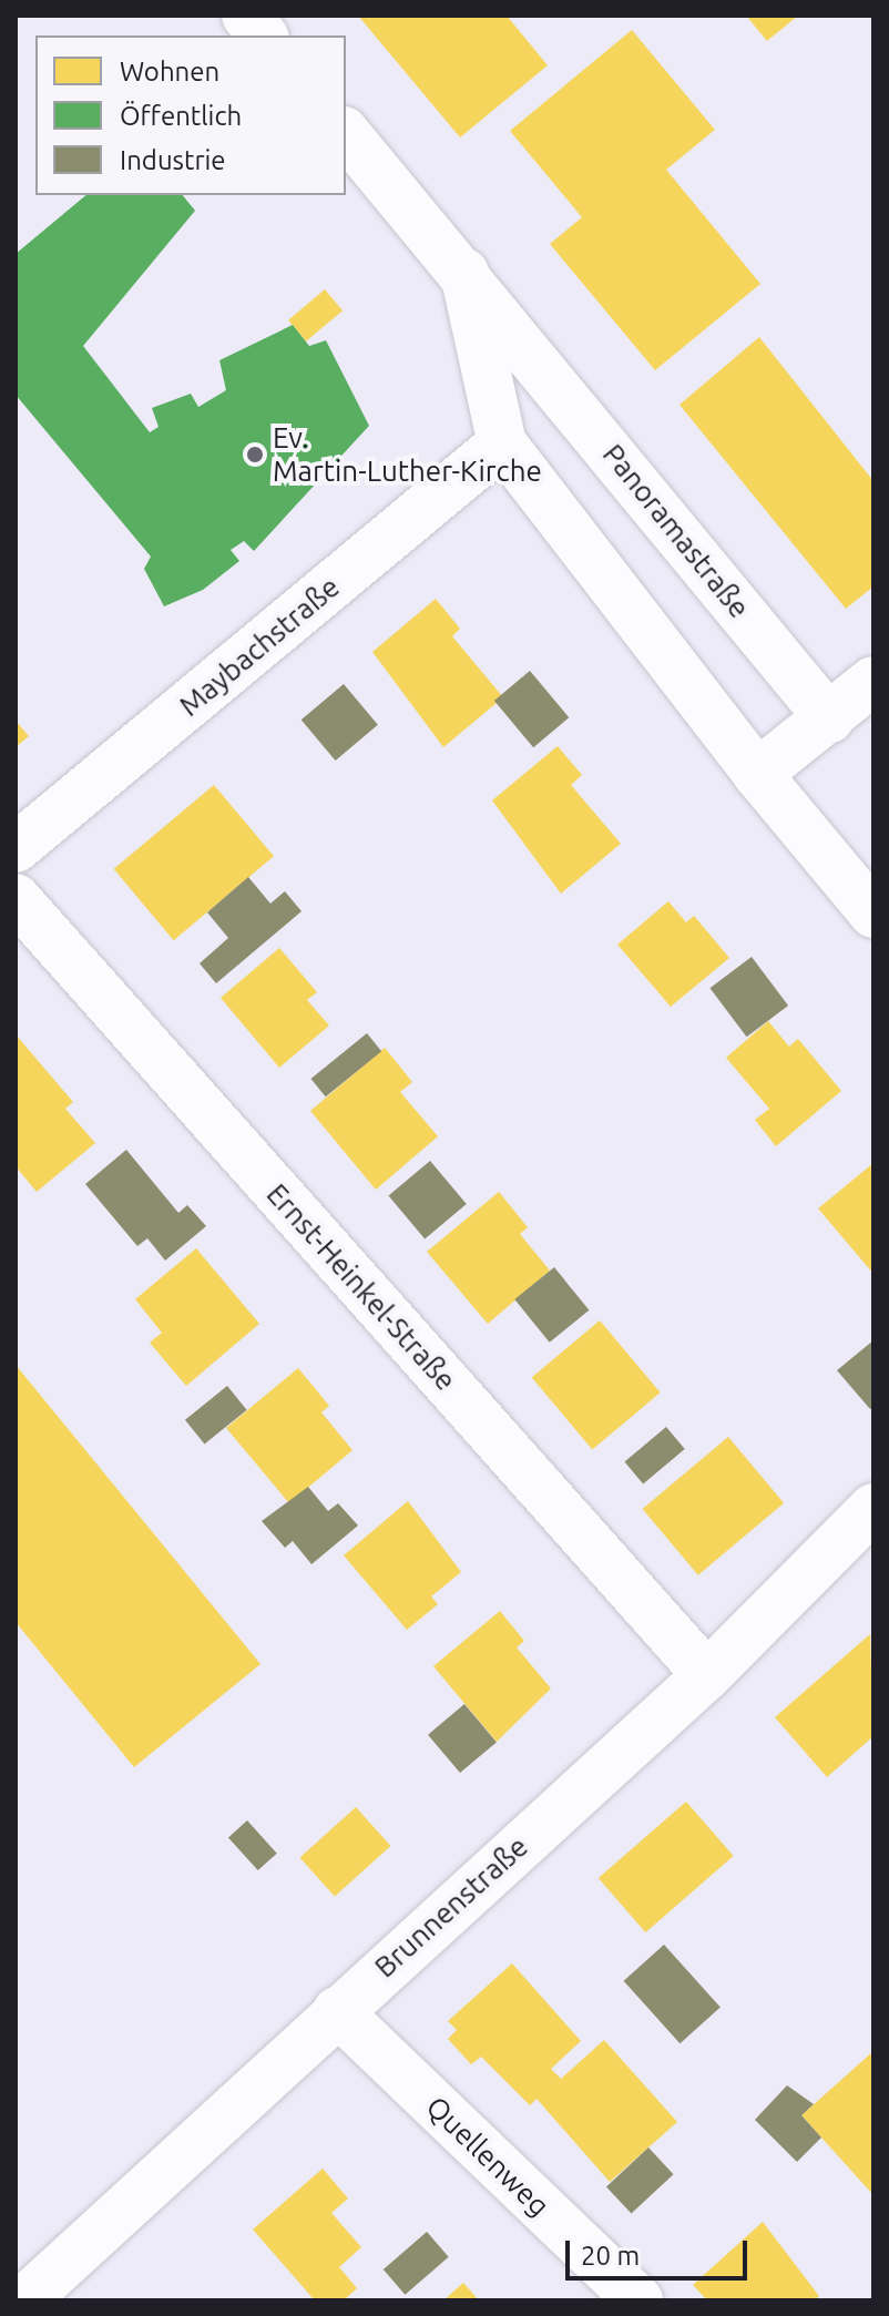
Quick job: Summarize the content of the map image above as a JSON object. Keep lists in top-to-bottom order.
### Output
{
  "streets": {
    "street": [
      "Panoramastraße",
      "Maybachstraße",
      "Ernst-Heinkel-Straße",
      "Brunnenstraße",
      "Quellenweg"
    ]
  },
  "crossings": [
    ["Panoramastraße", "Maybachstraße"],
    ["Ernst-Heinkel-Straße", "Brunnenstraße"],
    ["Brunnenstraße", "Quellenweg"]
  ],
  "places": ["Ev. Martin-Luther-Kirche"],
  "legend": ["Wohnen", "Öffentlich", "Industrie"],
  "scale_bar": "20 m"
}
